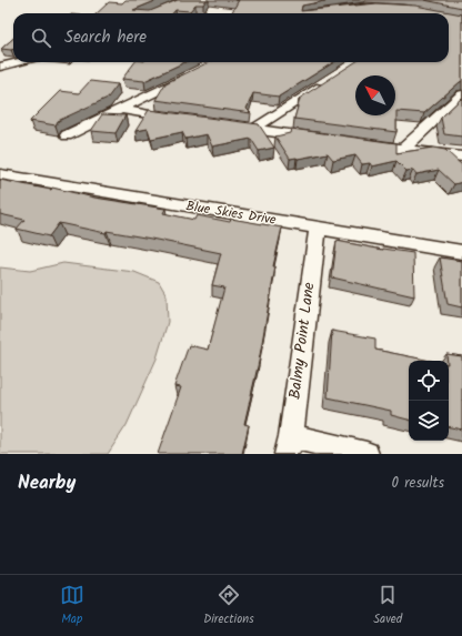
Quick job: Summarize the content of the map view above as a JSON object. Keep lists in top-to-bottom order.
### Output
{
  "streets": {
    "street": ["Blue Skies Drive", "Balmy Point Lane"]
  },
  "crossings": [
    ["Blue Skies Drive", "Balmy Point Lane"]
  ],
  "north": "top left",
  "page": {
    "search": "Search here",
    "heading": ["Nearby", "0 results"],
    "nav": ["Map", "Directions", "Saved"]
  }
}
